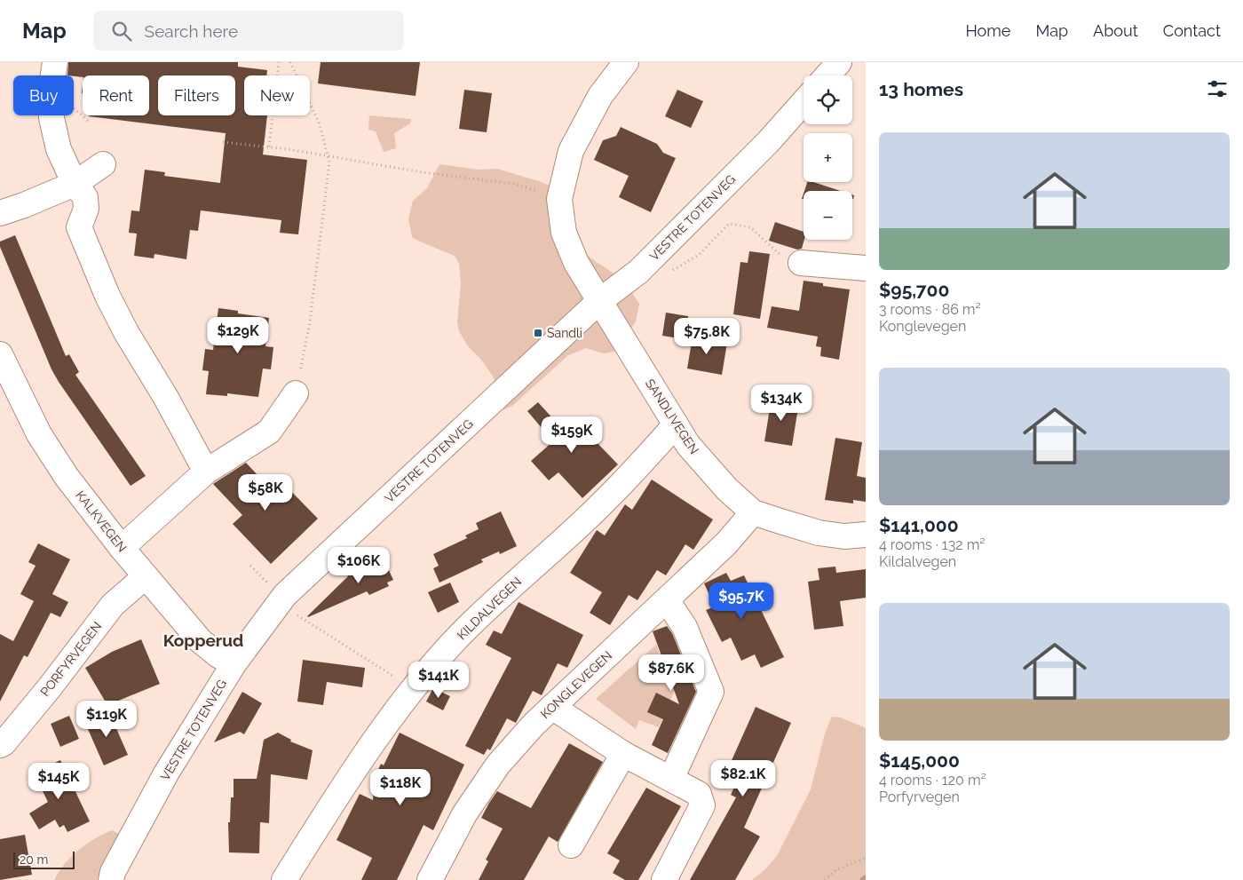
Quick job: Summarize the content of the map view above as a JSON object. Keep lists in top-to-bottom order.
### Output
{
  "streets": {
    "street": [
      "VESTRE TOTENVEG",
      "SANDLIVEGEN",
      "KALKVEGEN",
      "KILDALVEGEN",
      "PORFYRVEGEN",
      "KONGLEVEGEN"
    ]
  },
  "crossings": [
    ["VESTRE TOTENVEG", "SANDLIVEGEN"],
    ["VESTRE TOTENVEG", "KALKVEGEN"],
    ["SANDLIVEGEN", "KILDALVEGEN"],
    ["SANDLIVEGEN", "KONGLEVEGEN"],
    ["KALKVEGEN", "PORFYRVEGEN"]
  ],
  "districts": ["Kopperud"],
  "places": {
    "transit": ["Sandli"]
  },
  "scale_bar": "20 m",
  "page": {
    "header": "Map",
    "search": "Search here",
    "nav": [
      "Home",
      "Map",
      "About",
      "Contact"
    ],
    "heading": "13 homes",
    "map_buttons": ["+", "−"],
    "chip": [
      "Buy",
      "Rent",
      "Filters",
      "New"
    ],
    "list": [
      {
        "name": "$95,700",
        "note": "3 rooms · 86 m² · Konglevegen"
      },
      {
        "name": "$141,000",
        "note": "4 rooms · 132 m² · Kildalvegen"
      },
      {
        "name": "$145,000",
        "note": "4 rooms · 120 m² · Porfyrvegen"
      }
    ],
    "price": [
      "$129K",
      "$75.8K",
      "$134K",
      "$159K",
      "$58K",
      "$106K",
      "$95.7K",
      "$87.6K",
      "$141K",
      "$119K",
      "$82.1K",
      "$145K",
      "$118K"
    ],
    "scale": "20 m"
  }
}
